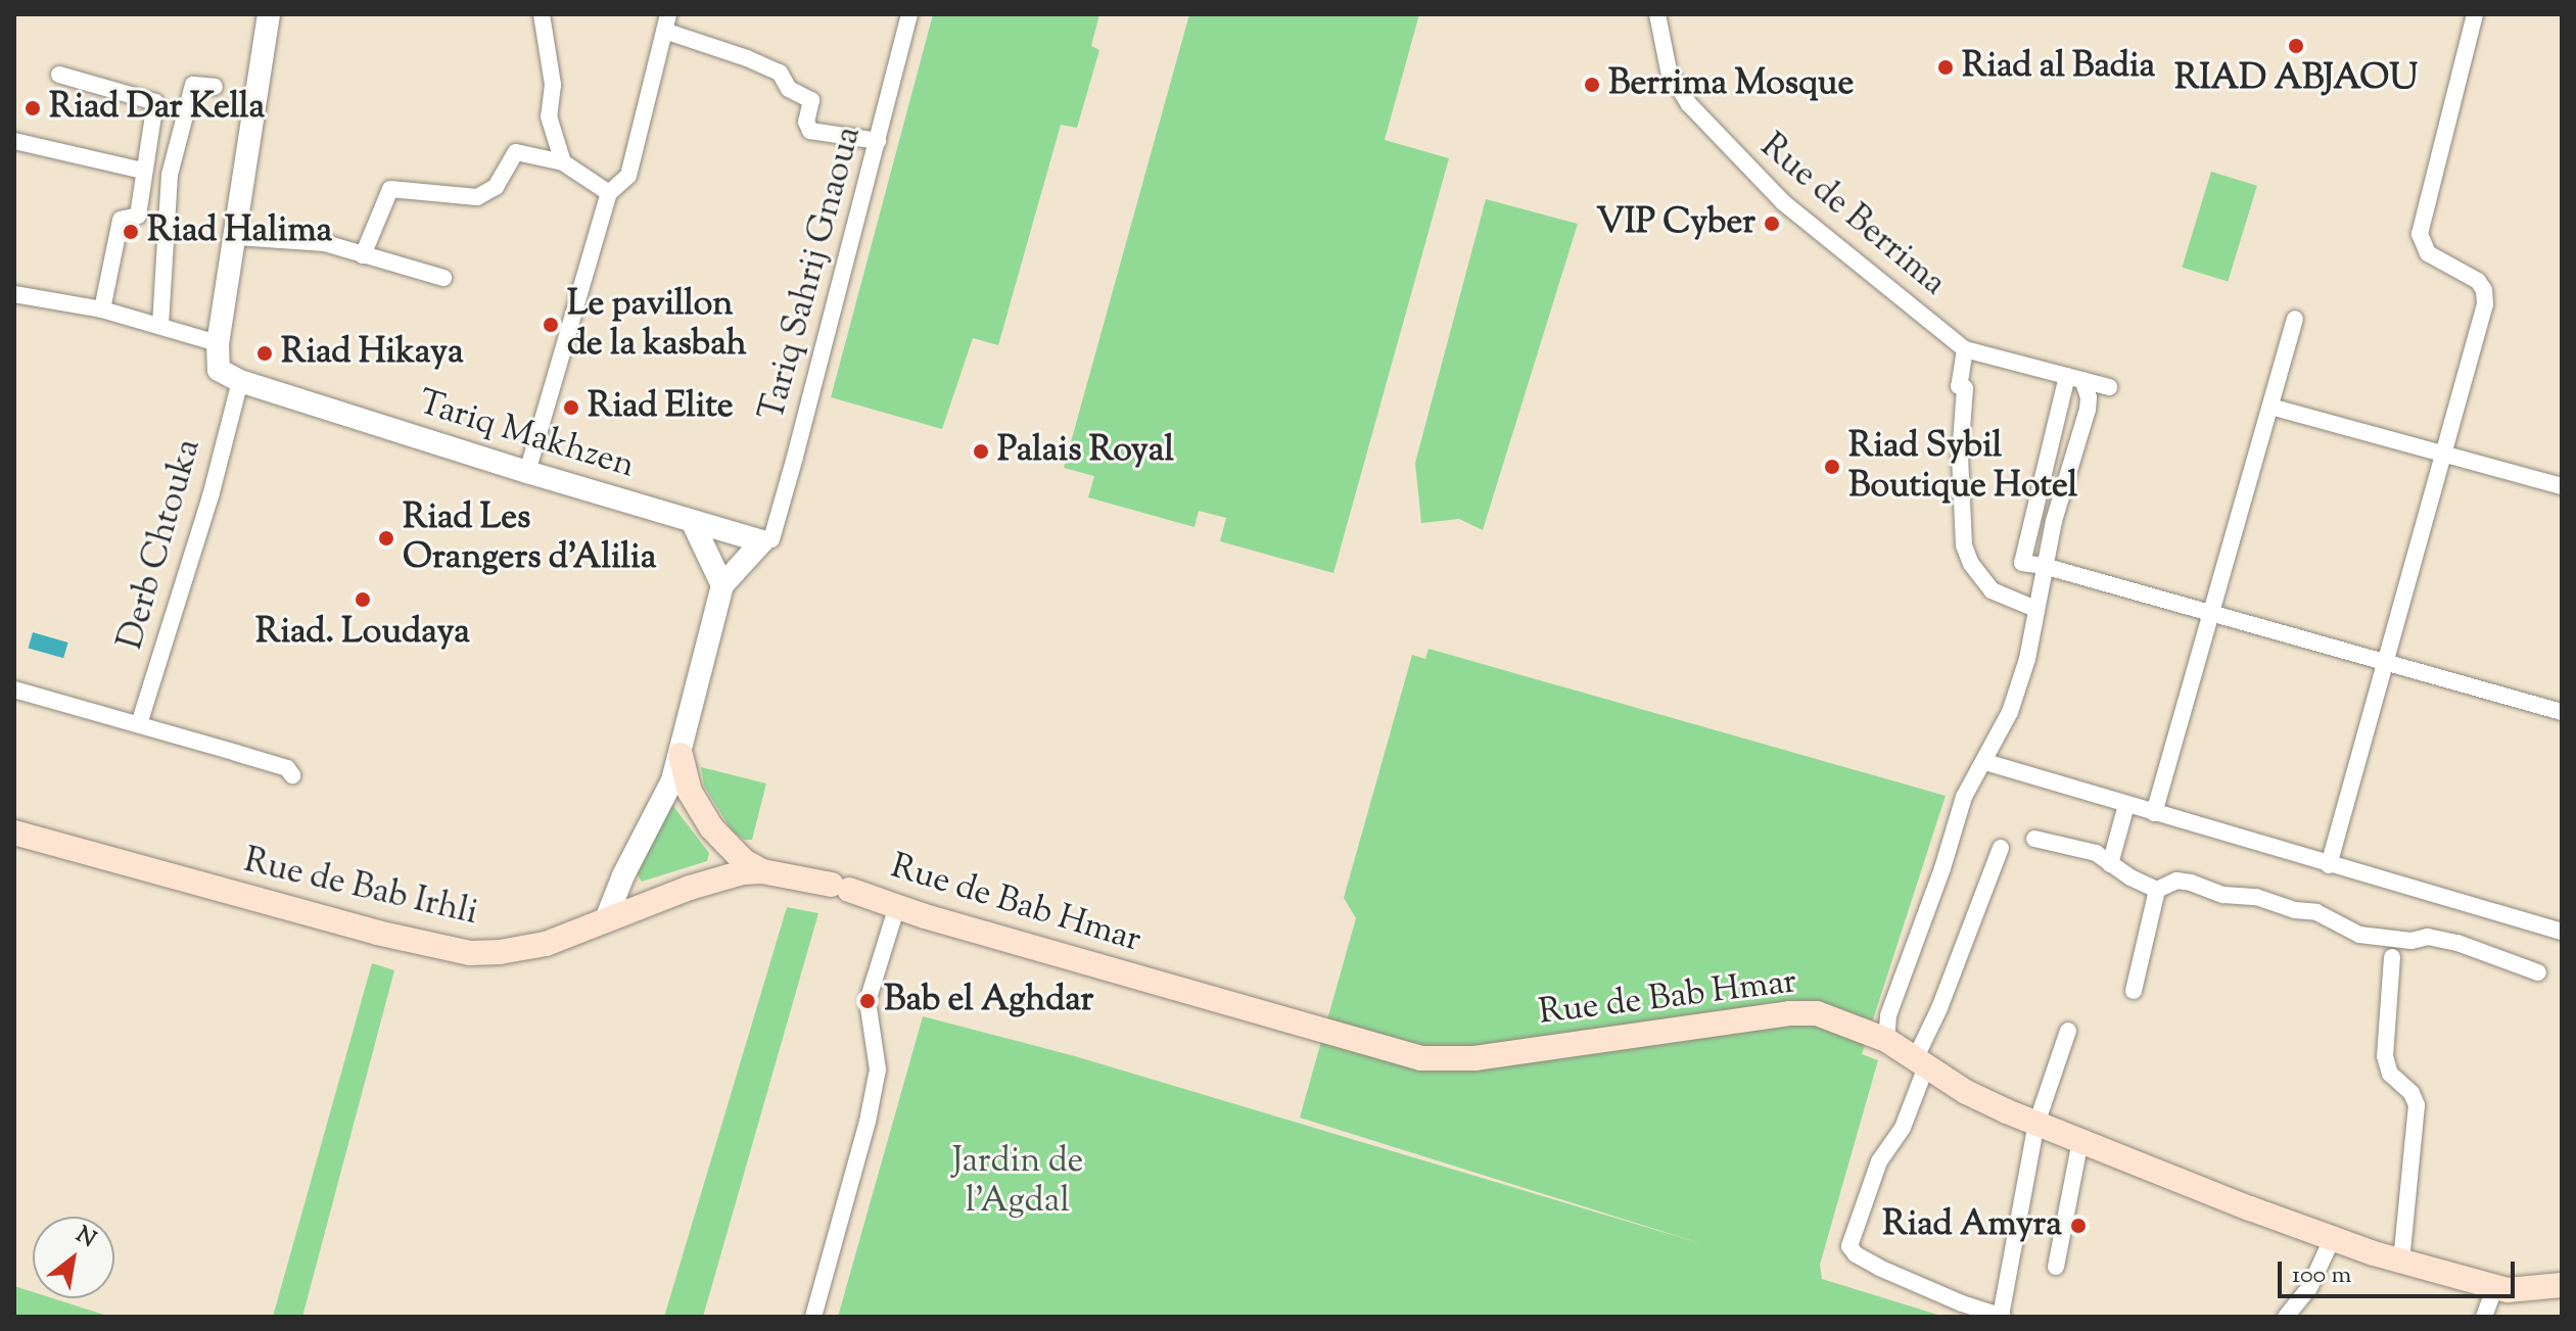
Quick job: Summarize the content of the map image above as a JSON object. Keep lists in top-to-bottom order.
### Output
{
  "streets": {
    "main road": ["Rue de Bab Irhli", "Rue de Bab Hmar"],
    "street": [
      "Rue de Berrima",
      "Tariq Sahrij Gnaoua",
      "Tariq Makhzen",
      "Derb Chtouka"
    ]
  },
  "crossings": [
    ["Tariq Sahrij Gnaoua", "Tariq Makhzen"],
    ["Tariq Makhzen", "Derb Chtouka"],
    ["Rue de Bab Irhli", "Rue de Bab Hmar"]
  ],
  "parks": ["Jardin de l'Agdal"],
  "places": [
    "RIAD ABJAOU",
    "Riad al Badia",
    "Berrima Mosque",
    "Riad Dar Kella",
    "VIP Cyber",
    "Riad Halima",
    "Le pavillon de la kasbah",
    "Riad Hikaya",
    "Riad Elite",
    "Palais Royal",
    "Riad Sybil Boutique Hotel",
    "Riad Les Orangers d'Alilia",
    "Riad. Loudaya",
    "Bab el Aghdar",
    "Riad Amyra"
  ],
  "scale_bar": "100 m",
  "north": "top right"
}
